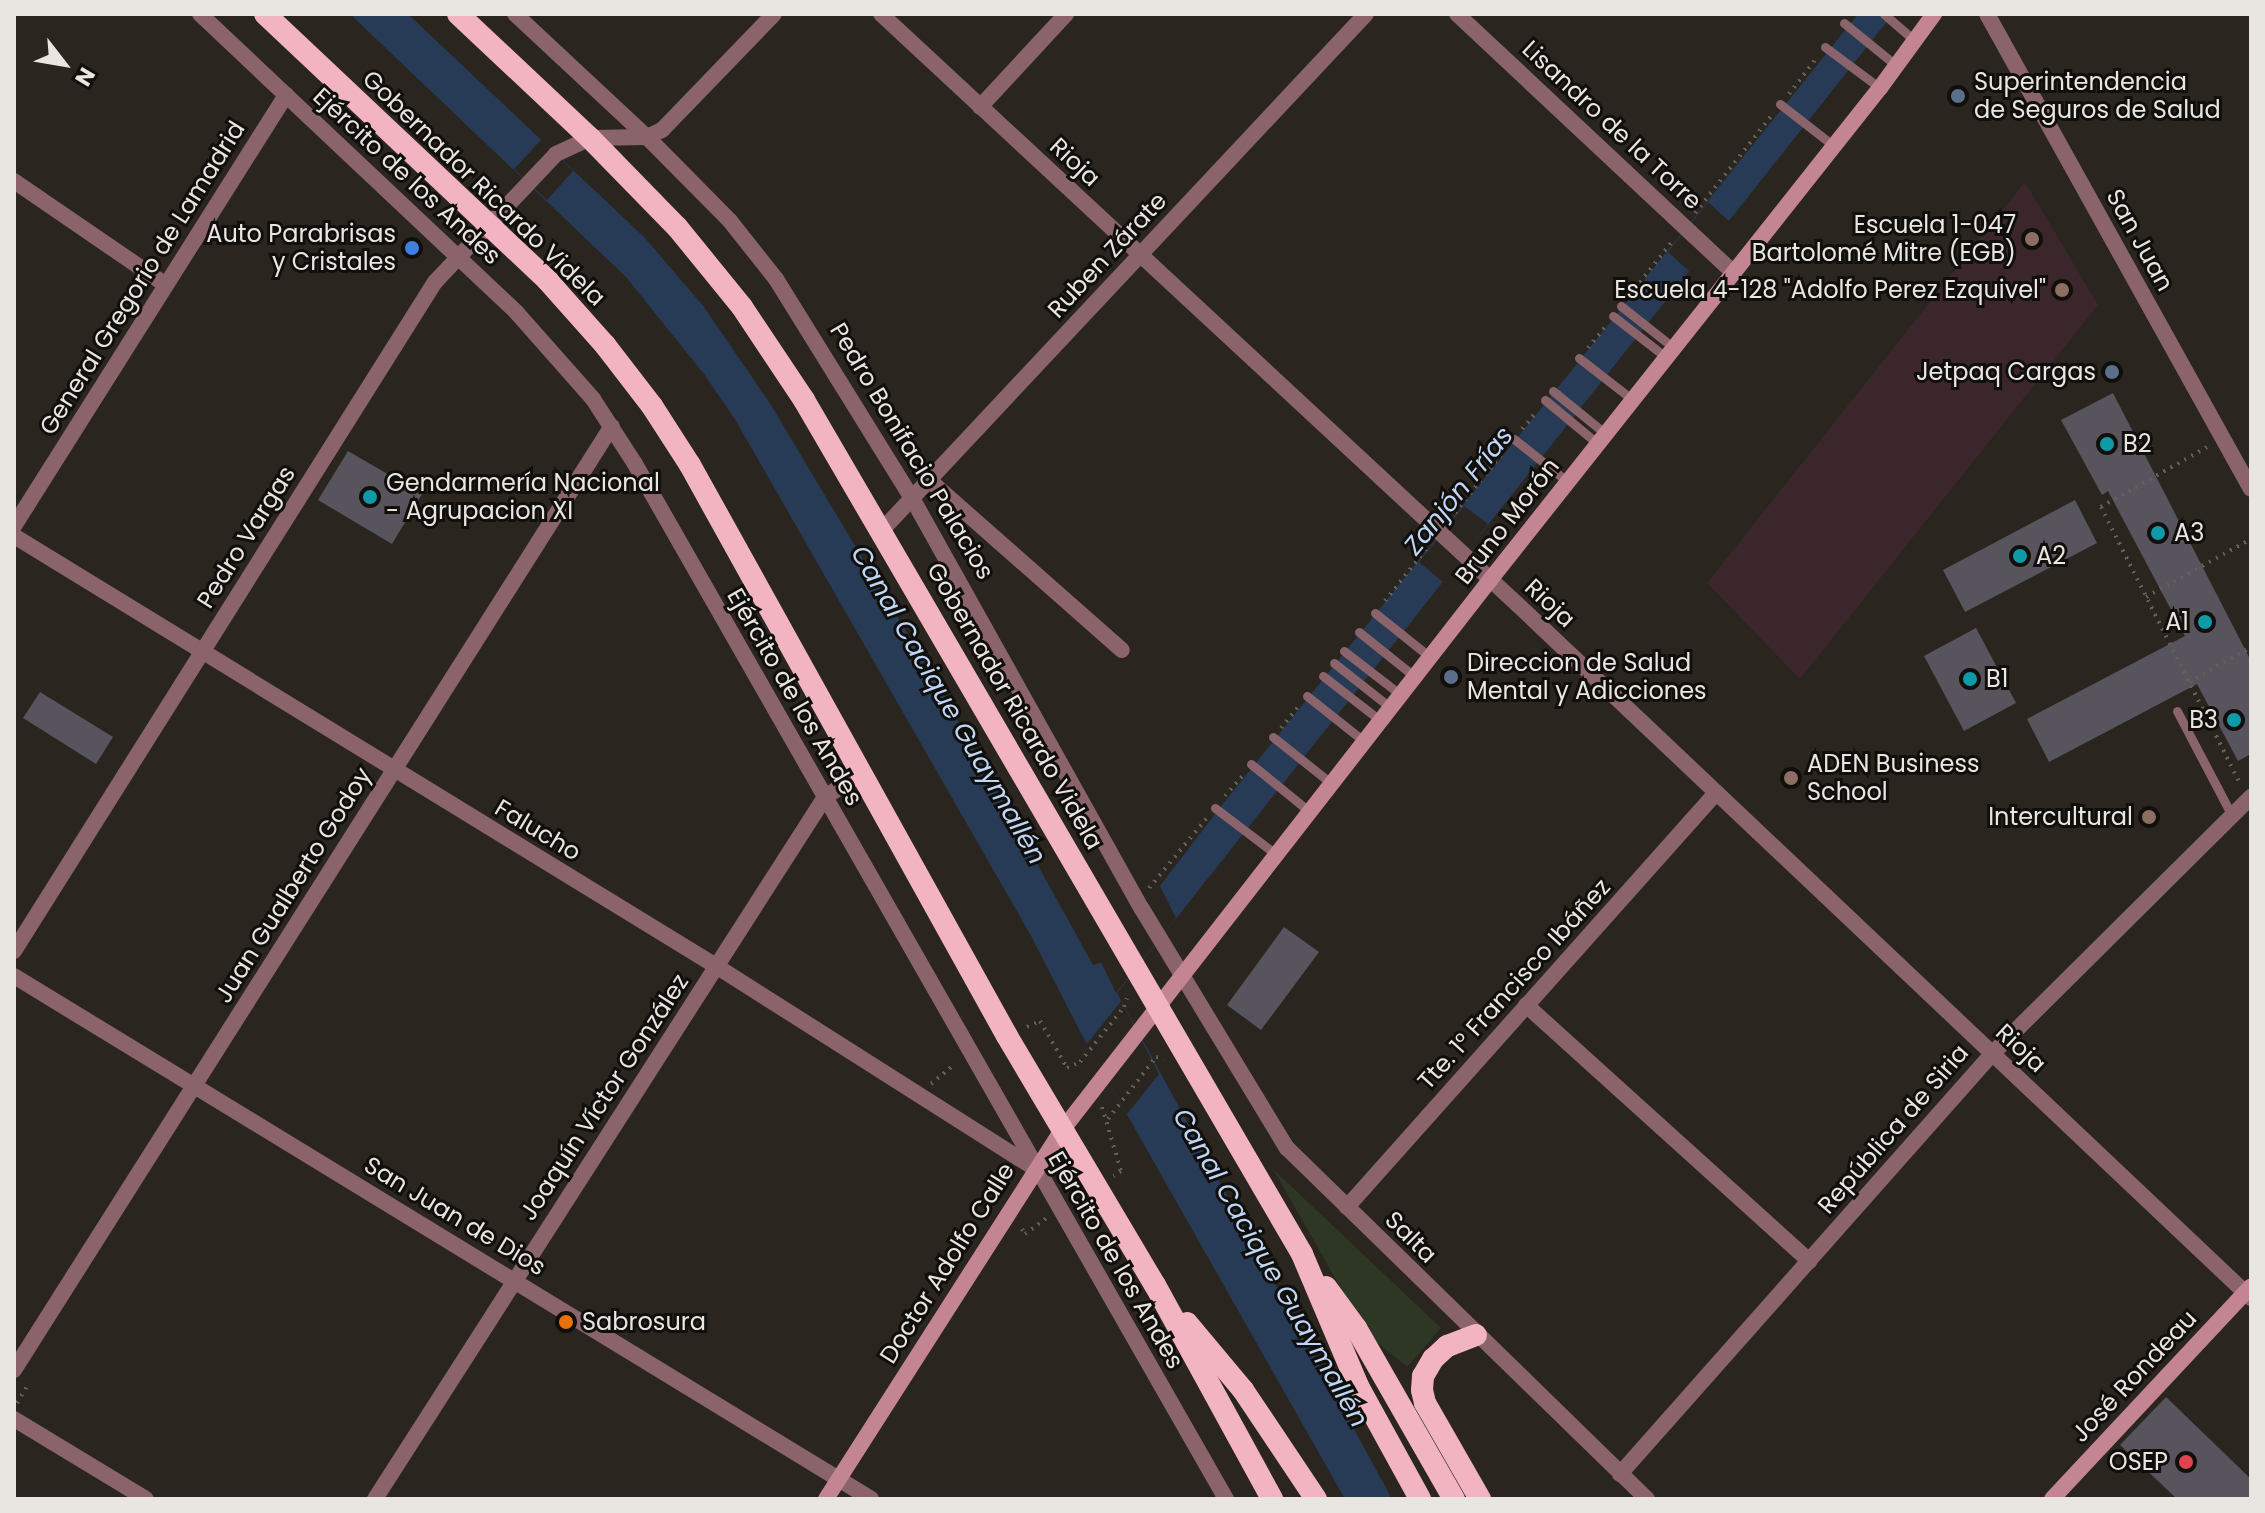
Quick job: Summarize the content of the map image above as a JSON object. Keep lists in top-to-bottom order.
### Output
{
  "streets": {
    "highway": ["Gobernador Ricardo Videla"],
    "main road": ["Bruno Morón", "Doctor Adolfo Calle", "José Rondeau"],
    "street": [
      "Lisandro de la Torre",
      "Rioja",
      "Ejército de los Andes",
      "San Juan",
      "Ruben Zárate",
      "General Gregorio de Lamadrid",
      "Pedro Bonifacio Palacios",
      "Pedro Vargas",
      "Falucho",
      "Juan Gualberto Godoy",
      "Tte. 1° Francisco Ibáñez",
      "Joaquín Víctor González",
      "República de Siria",
      "San Juan de Dios",
      "Salta"
    ]
  },
  "crossings": [
    ["Lisandro de la Torre", "Bruno Morón"],
    ["Rioja", "Ruben Zárate"],
    ["Rioja", "Bruno Morón"],
    ["Rioja", "Tte. 1° Francisco Ibáñez"],
    ["Rioja", "República de Siria"],
    ["Rioja", "José Rondeau"],
    ["Ejército de los Andes", "General Gregorio de Lamadrid"],
    ["Ejército de los Andes", "Pedro Vargas"],
    ["Ejército de los Andes", "Falucho"],
    ["Ejército de los Andes", "Juan Gualberto Godoy"],
    ["Ejército de los Andes", "Joaquín Víctor González"],
    ["Ejército de los Andes", "Doctor Adolfo Calle"],
    ["Gobernador Ricardo Videla", "Ruben Zárate"],
    ["Gobernador Ricardo Videla", "Bruno Morón"],
    ["Gobernador Ricardo Videla", "Pedro Vargas"],
    ["Gobernador Ricardo Videla", "Joaquín Víctor González"],
    ["Gobernador Ricardo Videla", "Doctor Adolfo Calle"],
    ["Ruben Zárate", "Pedro Bonifacio Palacios"],
    ["Pedro Bonifacio Palacios", "Bruno Morón"],
    ["Pedro Bonifacio Palacios", "Salta"],
    ["Bruno Morón", "Salta"],
    ["Bruno Morón", "Doctor Adolfo Calle"],
    ["Pedro Vargas", "Falucho"],
    ["Falucho", "Juan Gualberto Godoy"],
    ["Falucho", "Joaquín Víctor González"],
    ["Falucho", "Doctor Adolfo Calle"],
    ["Juan Gualberto Godoy", "San Juan de Dios"],
    ["Tte. 1° Francisco Ibáñez", "Salta"],
    ["Joaquín Víctor González", "San Juan de Dios"],
    ["República de Siria", "Salta"],
    ["San Juan de Dios", "Doctor Adolfo Calle"]
  ],
  "water": ["Zanjón Frías", "Canal Cacique Guaymallén"],
  "places": [
    "Superintendencia de Seguros de Salud",
    "Escuela 1-047 Bartolomé Mitre (EGB)",
    "Auto Parabrisas y Cristales",
    "Escuela 4-128 \"Adolfo Perez Ezquivel\"",
    "Jetpaq Cargas",
    "B2",
    "Gendarmería Nacional - Agrupacion XI",
    "A3",
    "A2",
    "A1",
    "Direccion de Salud Mental y Adicciones",
    "B1",
    "B3",
    "ADEN Business School",
    "Intercultural",
    "Sabrosura",
    "OSEP"
  ],
  "north": "bottom right"
}
